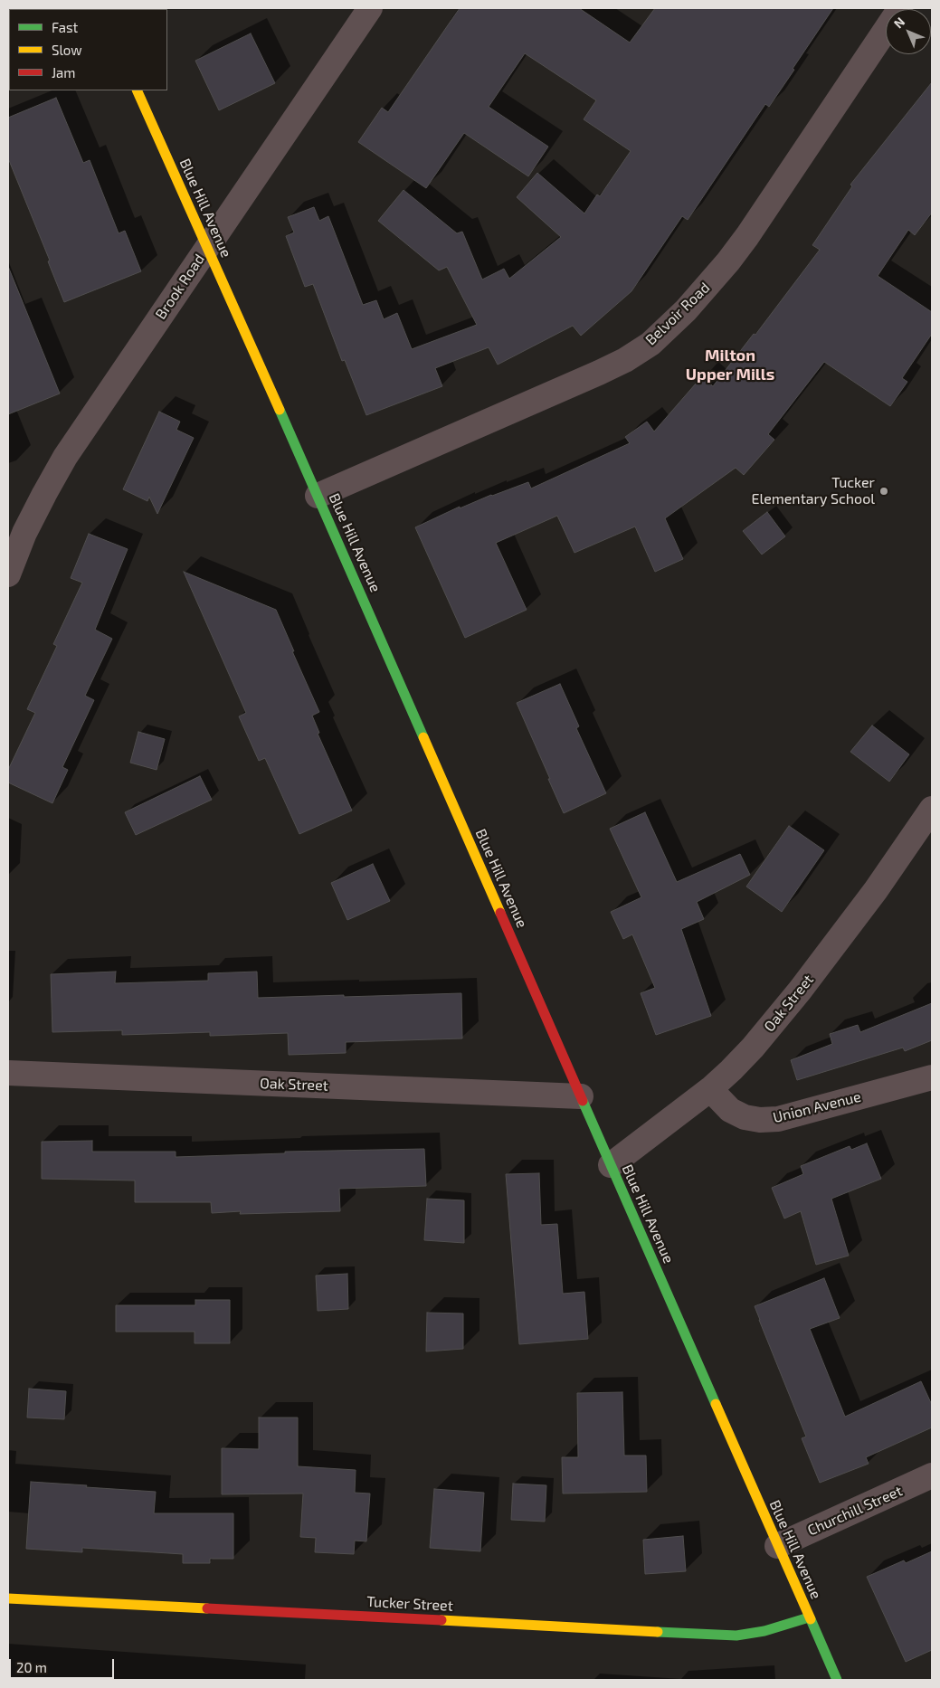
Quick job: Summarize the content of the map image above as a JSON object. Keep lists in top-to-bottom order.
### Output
{
  "streets": {
    "main road": ["Blue Hill Avenue", "Tucker Street"],
    "street": [
      "Brook Road",
      "Belvoir Road",
      "Oak Street",
      "Union Avenue",
      "Churchill Street"
    ]
  },
  "crossings": [
    ["Blue Hill Avenue", "Brook Road"],
    ["Blue Hill Avenue", "Belvoir Road"],
    ["Blue Hill Avenue", "Oak Street"],
    ["Blue Hill Avenue", "Churchill Street"],
    ["Blue Hill Avenue", "Tucker Street"],
    ["Oak Street", "Union Avenue"]
  ],
  "districts": ["Milton Upper Mills"],
  "places": ["Tucker Elementary School"],
  "legend": ["Fast", "Slow", "Jam"],
  "scale_bar": "20 m",
  "north": "top left"
}
